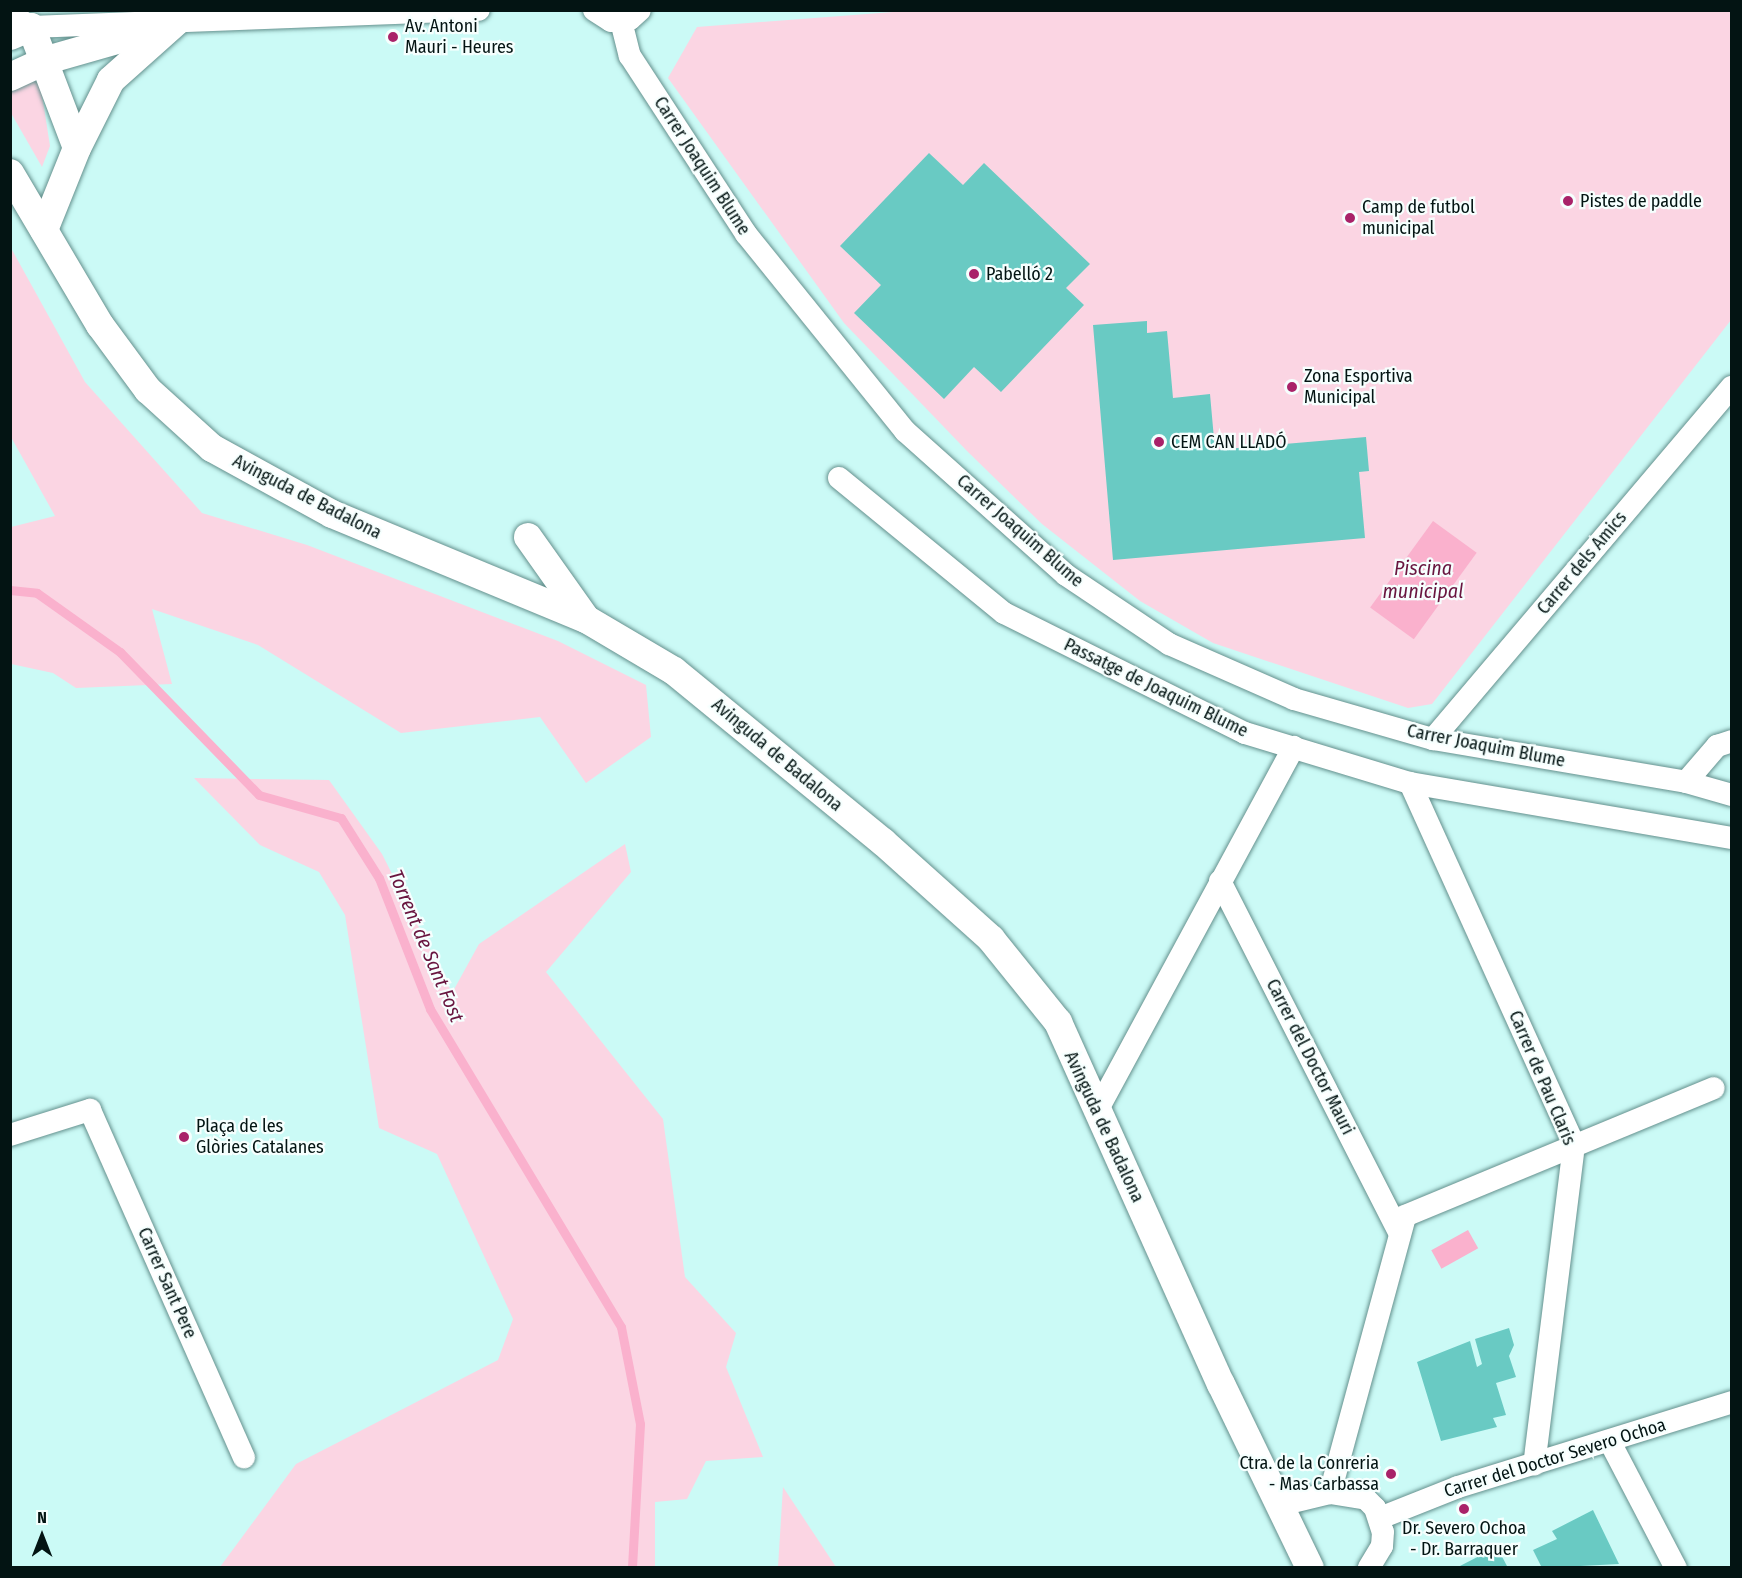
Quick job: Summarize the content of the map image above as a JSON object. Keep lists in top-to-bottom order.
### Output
{
  "streets": {
    "street": [
      "Carrer Joaquim Blume",
      "Avinguda de Badalona",
      "Carrer dels Amics",
      "Passatge de Joaquim Blume",
      "Carrer del Doctor Mauri",
      "Carrer de Pau Claris",
      "Carrer Sant Pere",
      "Carrer del Doctor Severo Ochoa"
    ]
  },
  "crossings": [
    ["Carrer Joaquim Blume", "Carrer dels Amics"],
    ["Passatge de Joaquim Blume", "Carrer de Pau Claris"],
    ["Carrer de Pau Claris", "Carrer del Doctor Severo Ochoa"]
  ],
  "water": ["Piscina municipal", "Torrent de Sant Fost"],
  "places": [
    "Av. Antoni Mauri - Heures",
    "Pistes de paddle",
    "Camp de futbol municipal",
    "Pabelló 2",
    "Zona Esportiva Municipal",
    "CEM CAN LLADÓ",
    "Plaça de les Glòries Catalanes",
    "Ctra. de la Conreria - Mas Carbassa",
    "Dr. Severo Ochoa - Dr. Barraquer"
  ],
  "north": "top"
}
